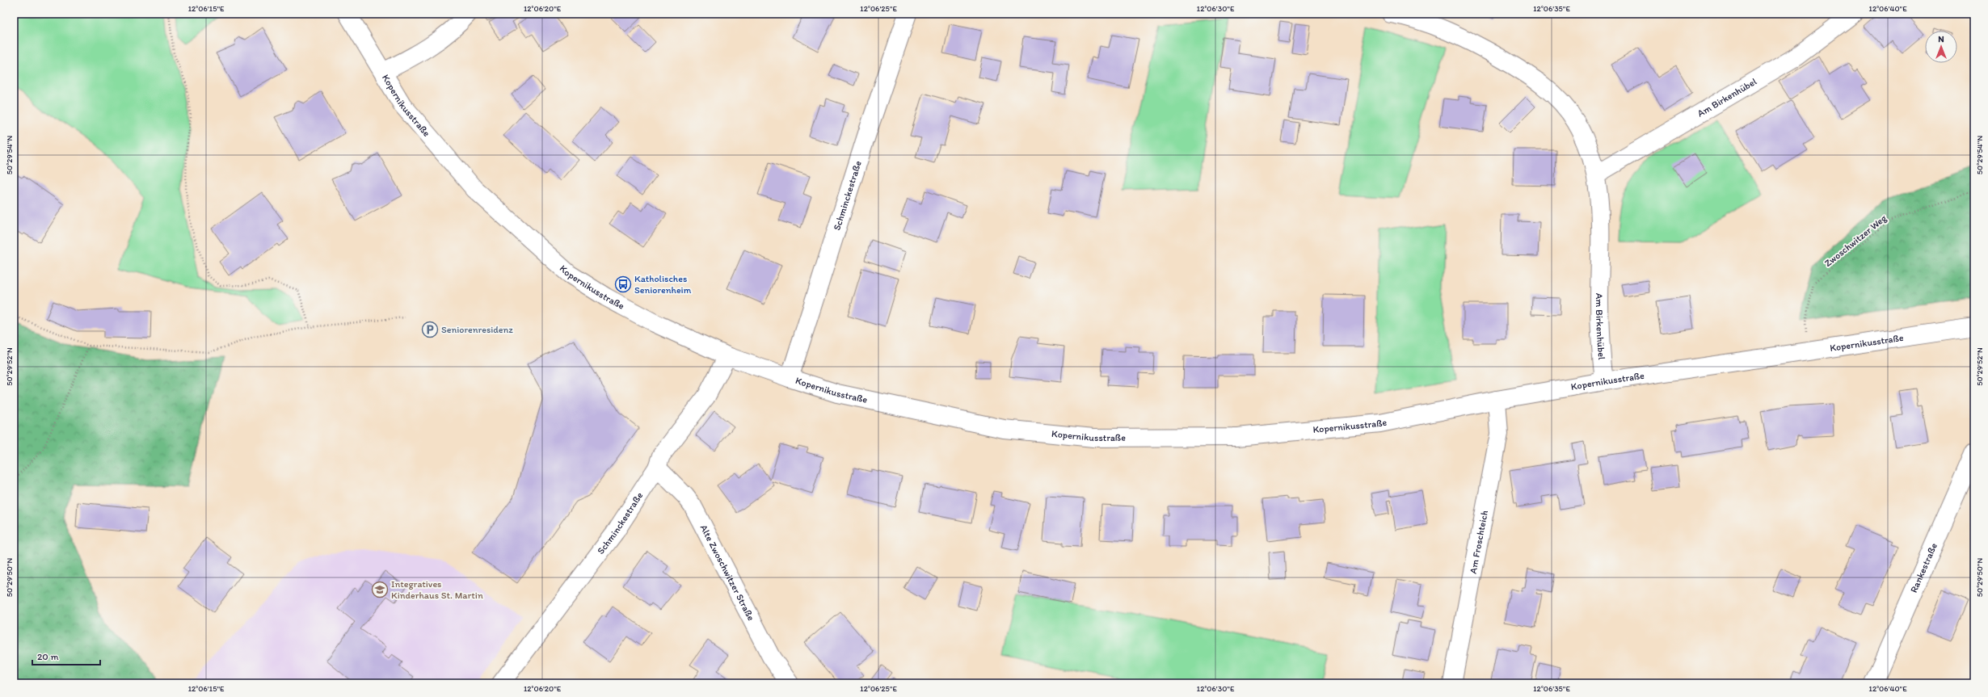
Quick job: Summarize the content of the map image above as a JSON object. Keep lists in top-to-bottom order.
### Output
{
  "streets": {
    "street": [
      "Am Birkenhübel",
      "Kopernikusstraße",
      "Schminckestraße",
      "Am Froschteich",
      "Rankestraße",
      "Alte Zwoschwitzer Straße"
    ],
    "path": ["Zwoschwitzer Weg"]
  },
  "crossings": [
    ["Am Birkenhübel", "Kopernikusstraße"],
    ["Kopernikusstraße", "Schminckestraße"],
    ["Kopernikusstraße", "Zwoschwitzer Weg"],
    ["Kopernikusstraße", "Am Froschteich"],
    ["Schminckestraße", "Alte Zwoschwitzer Straße"]
  ],
  "places": {
    "bus stop": ["Katholisches Seniorenheim"],
    "parking": ["Seniorenresidenz"],
    "school or university": ["Integratives Kinderhaus St. Martin"]
  },
  "scale_bar": "20 m",
  "north": "top",
  "coordinates": [
    "12°06'15\"E",
    "12°06'20\"E",
    "12°06'25\"E",
    "12°06'30\"E",
    "12°06'35\"E",
    "12°06'40\"E",
    "50°29'54\"N",
    "50°29'52\"N",
    "50°29'50\"N"
  ]
}
